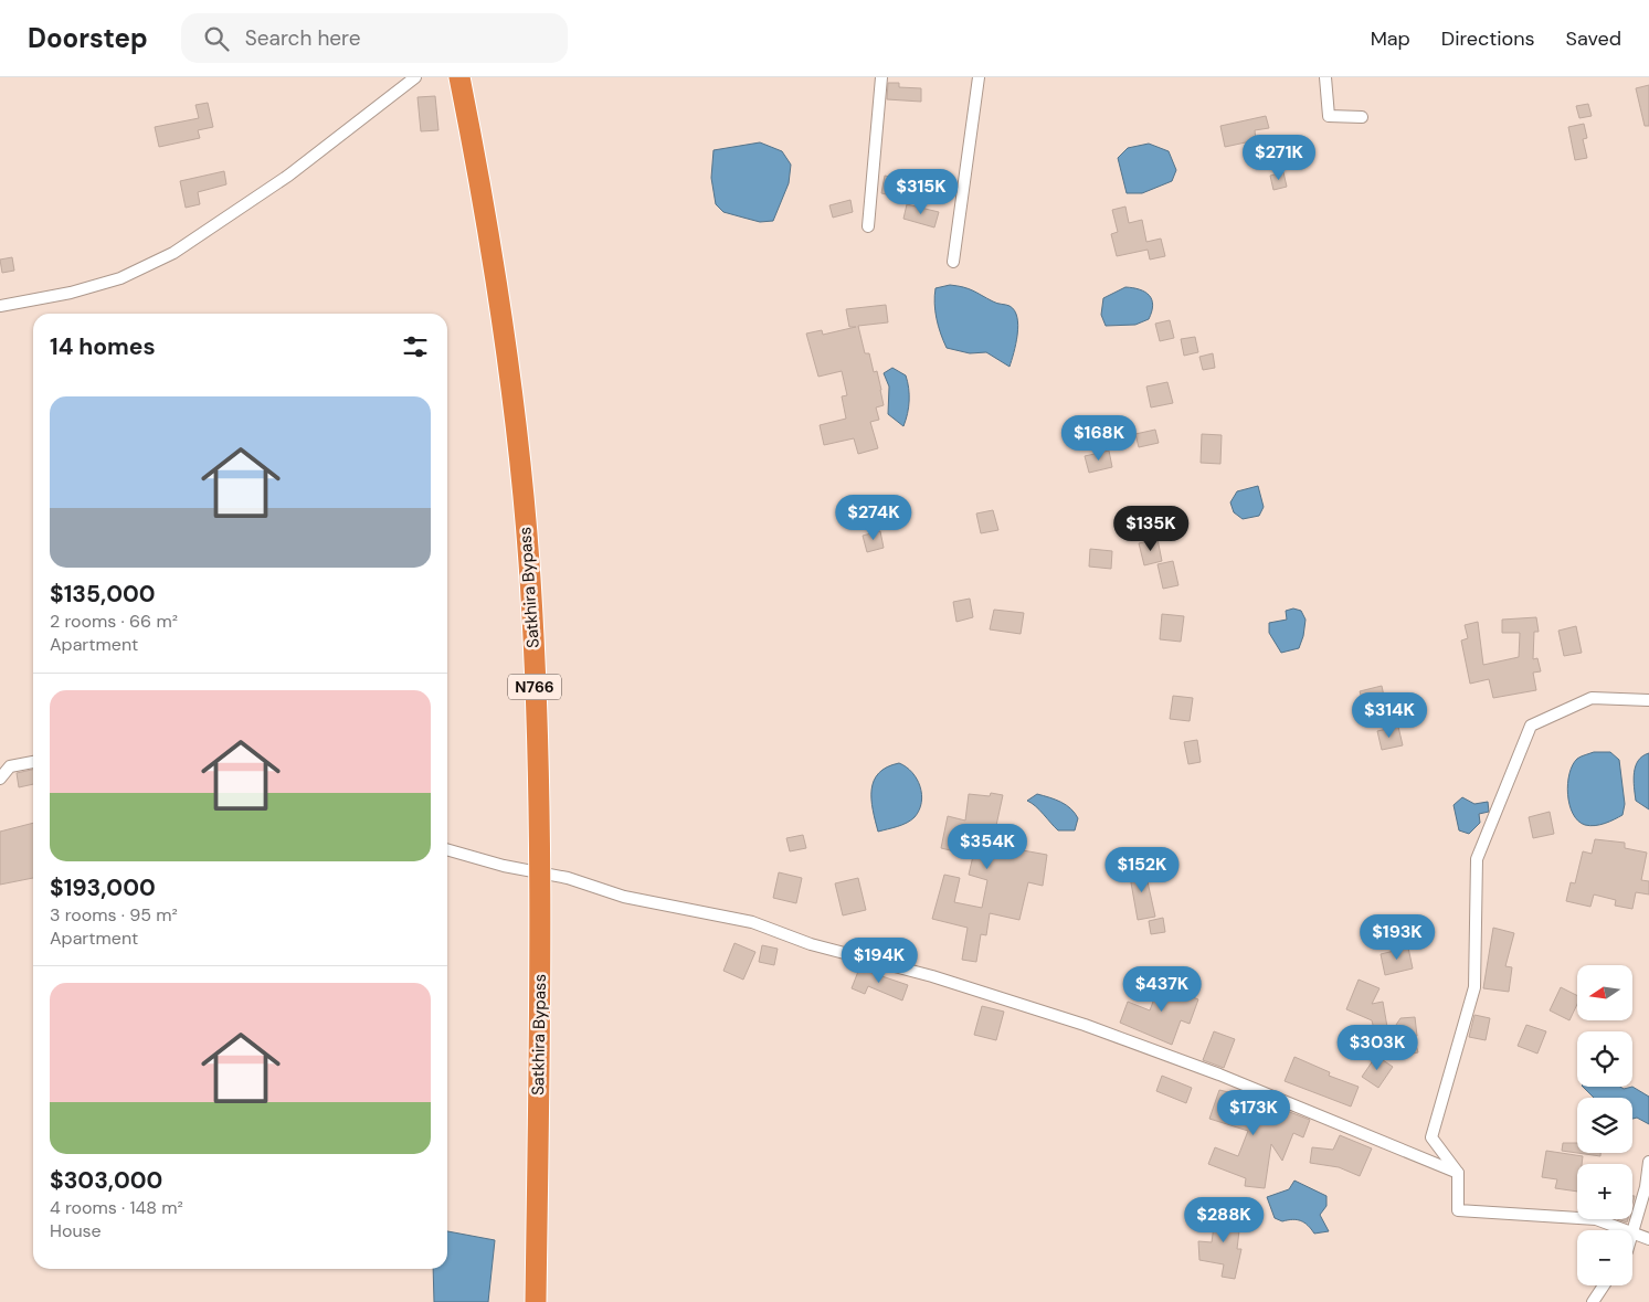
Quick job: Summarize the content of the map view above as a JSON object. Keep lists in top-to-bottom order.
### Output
{
  "streets": {
    "highway": ["Satkhira Bypass", "N766"]
  },
  "north": "left",
  "page": {
    "header": "Doorstep",
    "search": "Search here",
    "nav": ["Map", "Directions", "Saved"],
    "price": [
      "$271K",
      "$315K",
      "$168K",
      "$274K",
      "$135K",
      "$314K",
      "$354K",
      "$152K",
      "$193K",
      "$194K",
      "$437K",
      "$303K",
      "$173K",
      "$288K"
    ],
    "heading": "14 homes",
    "list": [
      {
        "name": "$135,000",
        "note": "2 rooms · 66 m² · Apartment"
      },
      {
        "name": "$193,000",
        "note": "3 rooms · 95 m² · Apartment"
      },
      {
        "name": "$303,000",
        "note": "4 rooms · 148 m² · House"
      }
    ],
    "map_buttons": ["+", "−"]
  }
}
